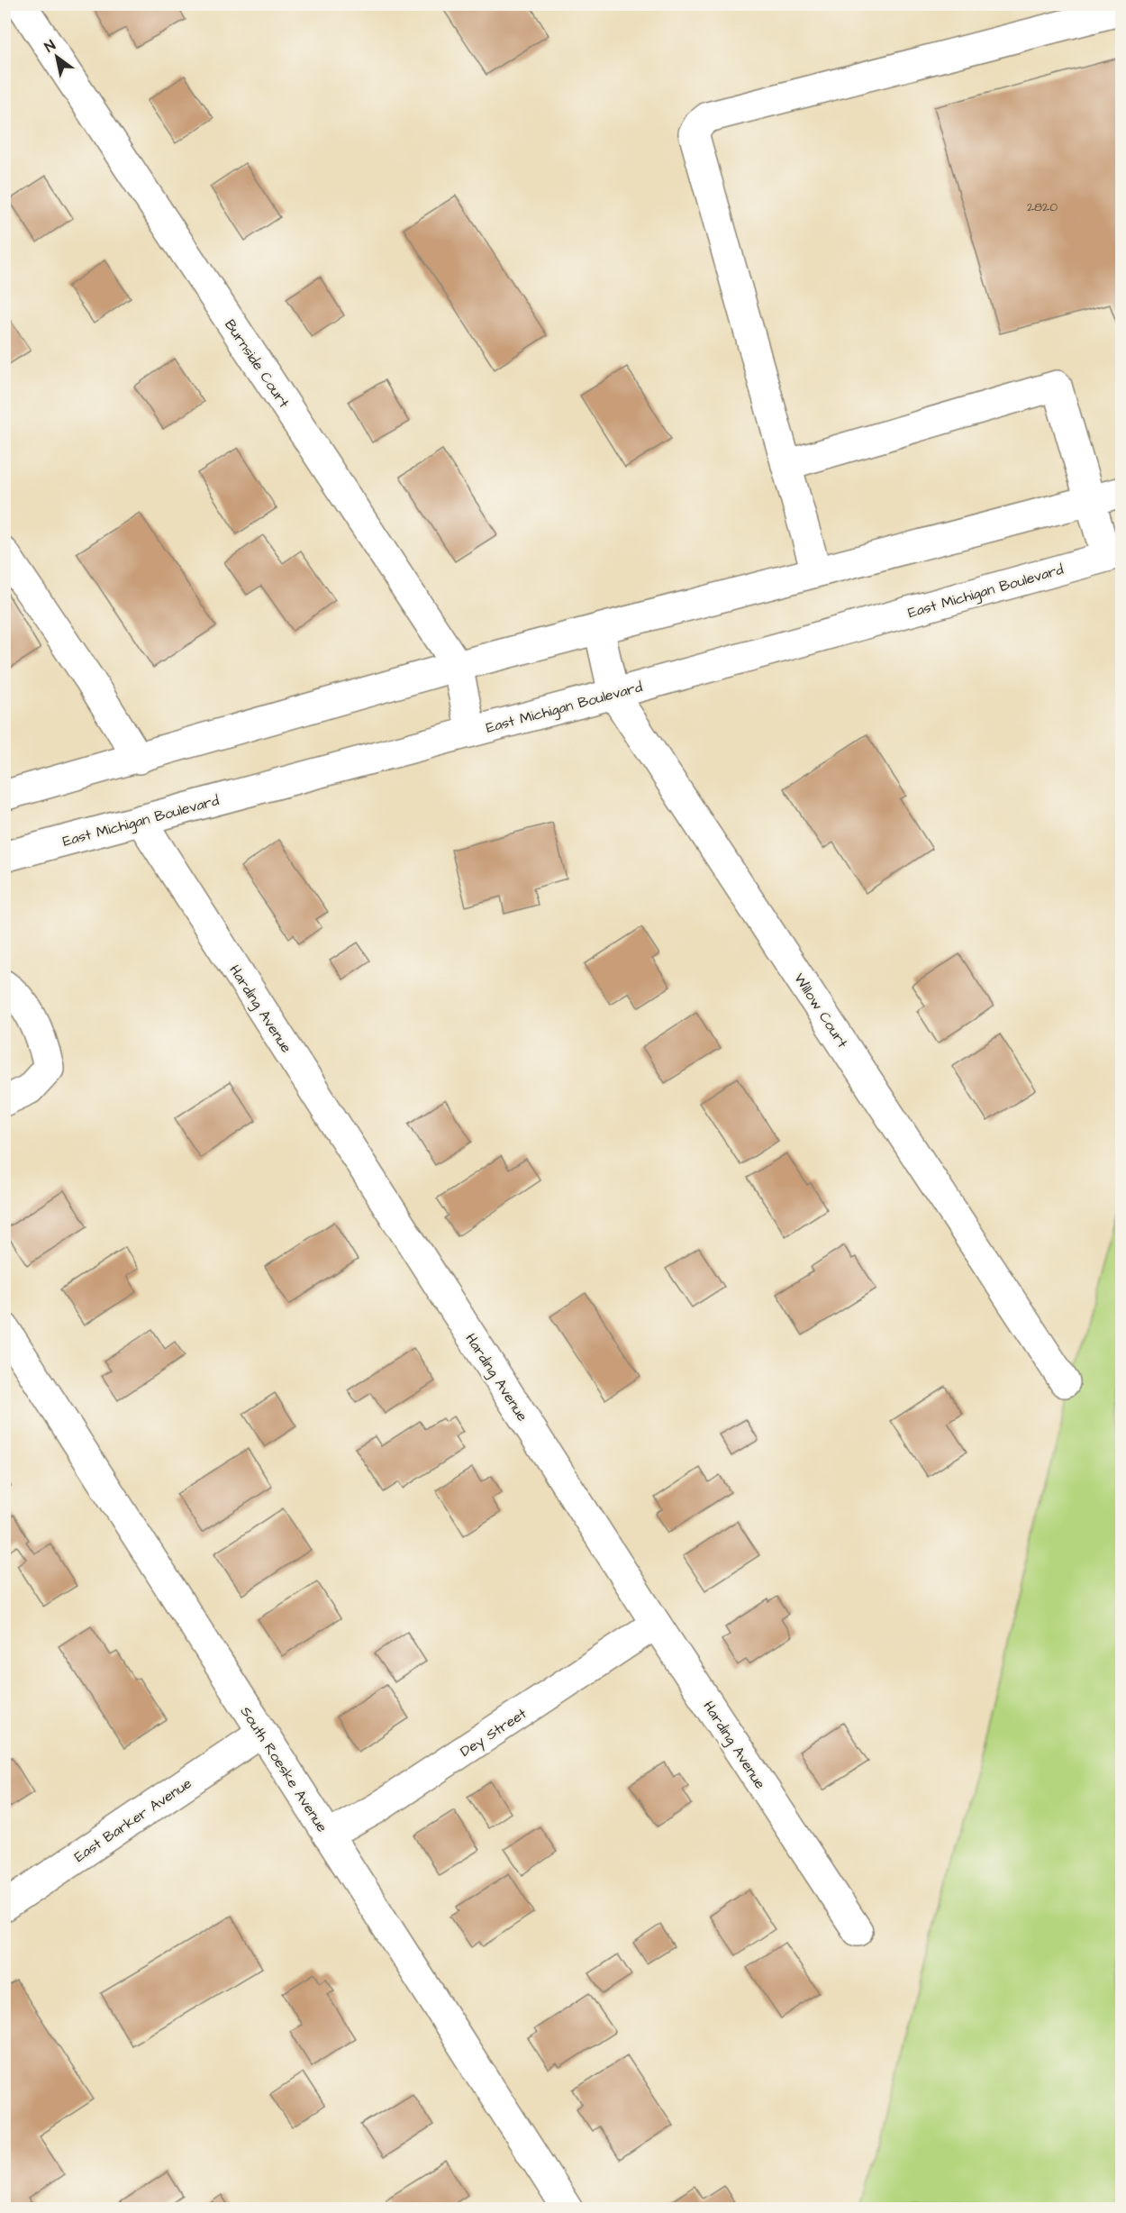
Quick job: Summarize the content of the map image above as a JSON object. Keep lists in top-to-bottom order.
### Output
{
  "streets": {
    "street": [
      "Burnside Court",
      "East Michigan Boulevard",
      "Harding Avenue",
      "Willow Court",
      "Dey Street",
      "South Roeske Avenue",
      "East Barker Avenue"
    ]
  },
  "crossings": [
    ["Burnside Court", "East Michigan Boulevard"],
    ["East Michigan Boulevard", "Harding Avenue"],
    ["East Michigan Boulevard", "Willow Court"],
    ["Harding Avenue", "Dey Street"],
    ["Dey Street", "South Roeske Avenue"],
    ["South Roeske Avenue", "East Barker Avenue"]
  ],
  "house_numbers": ["2820"],
  "north": "top left"
}
